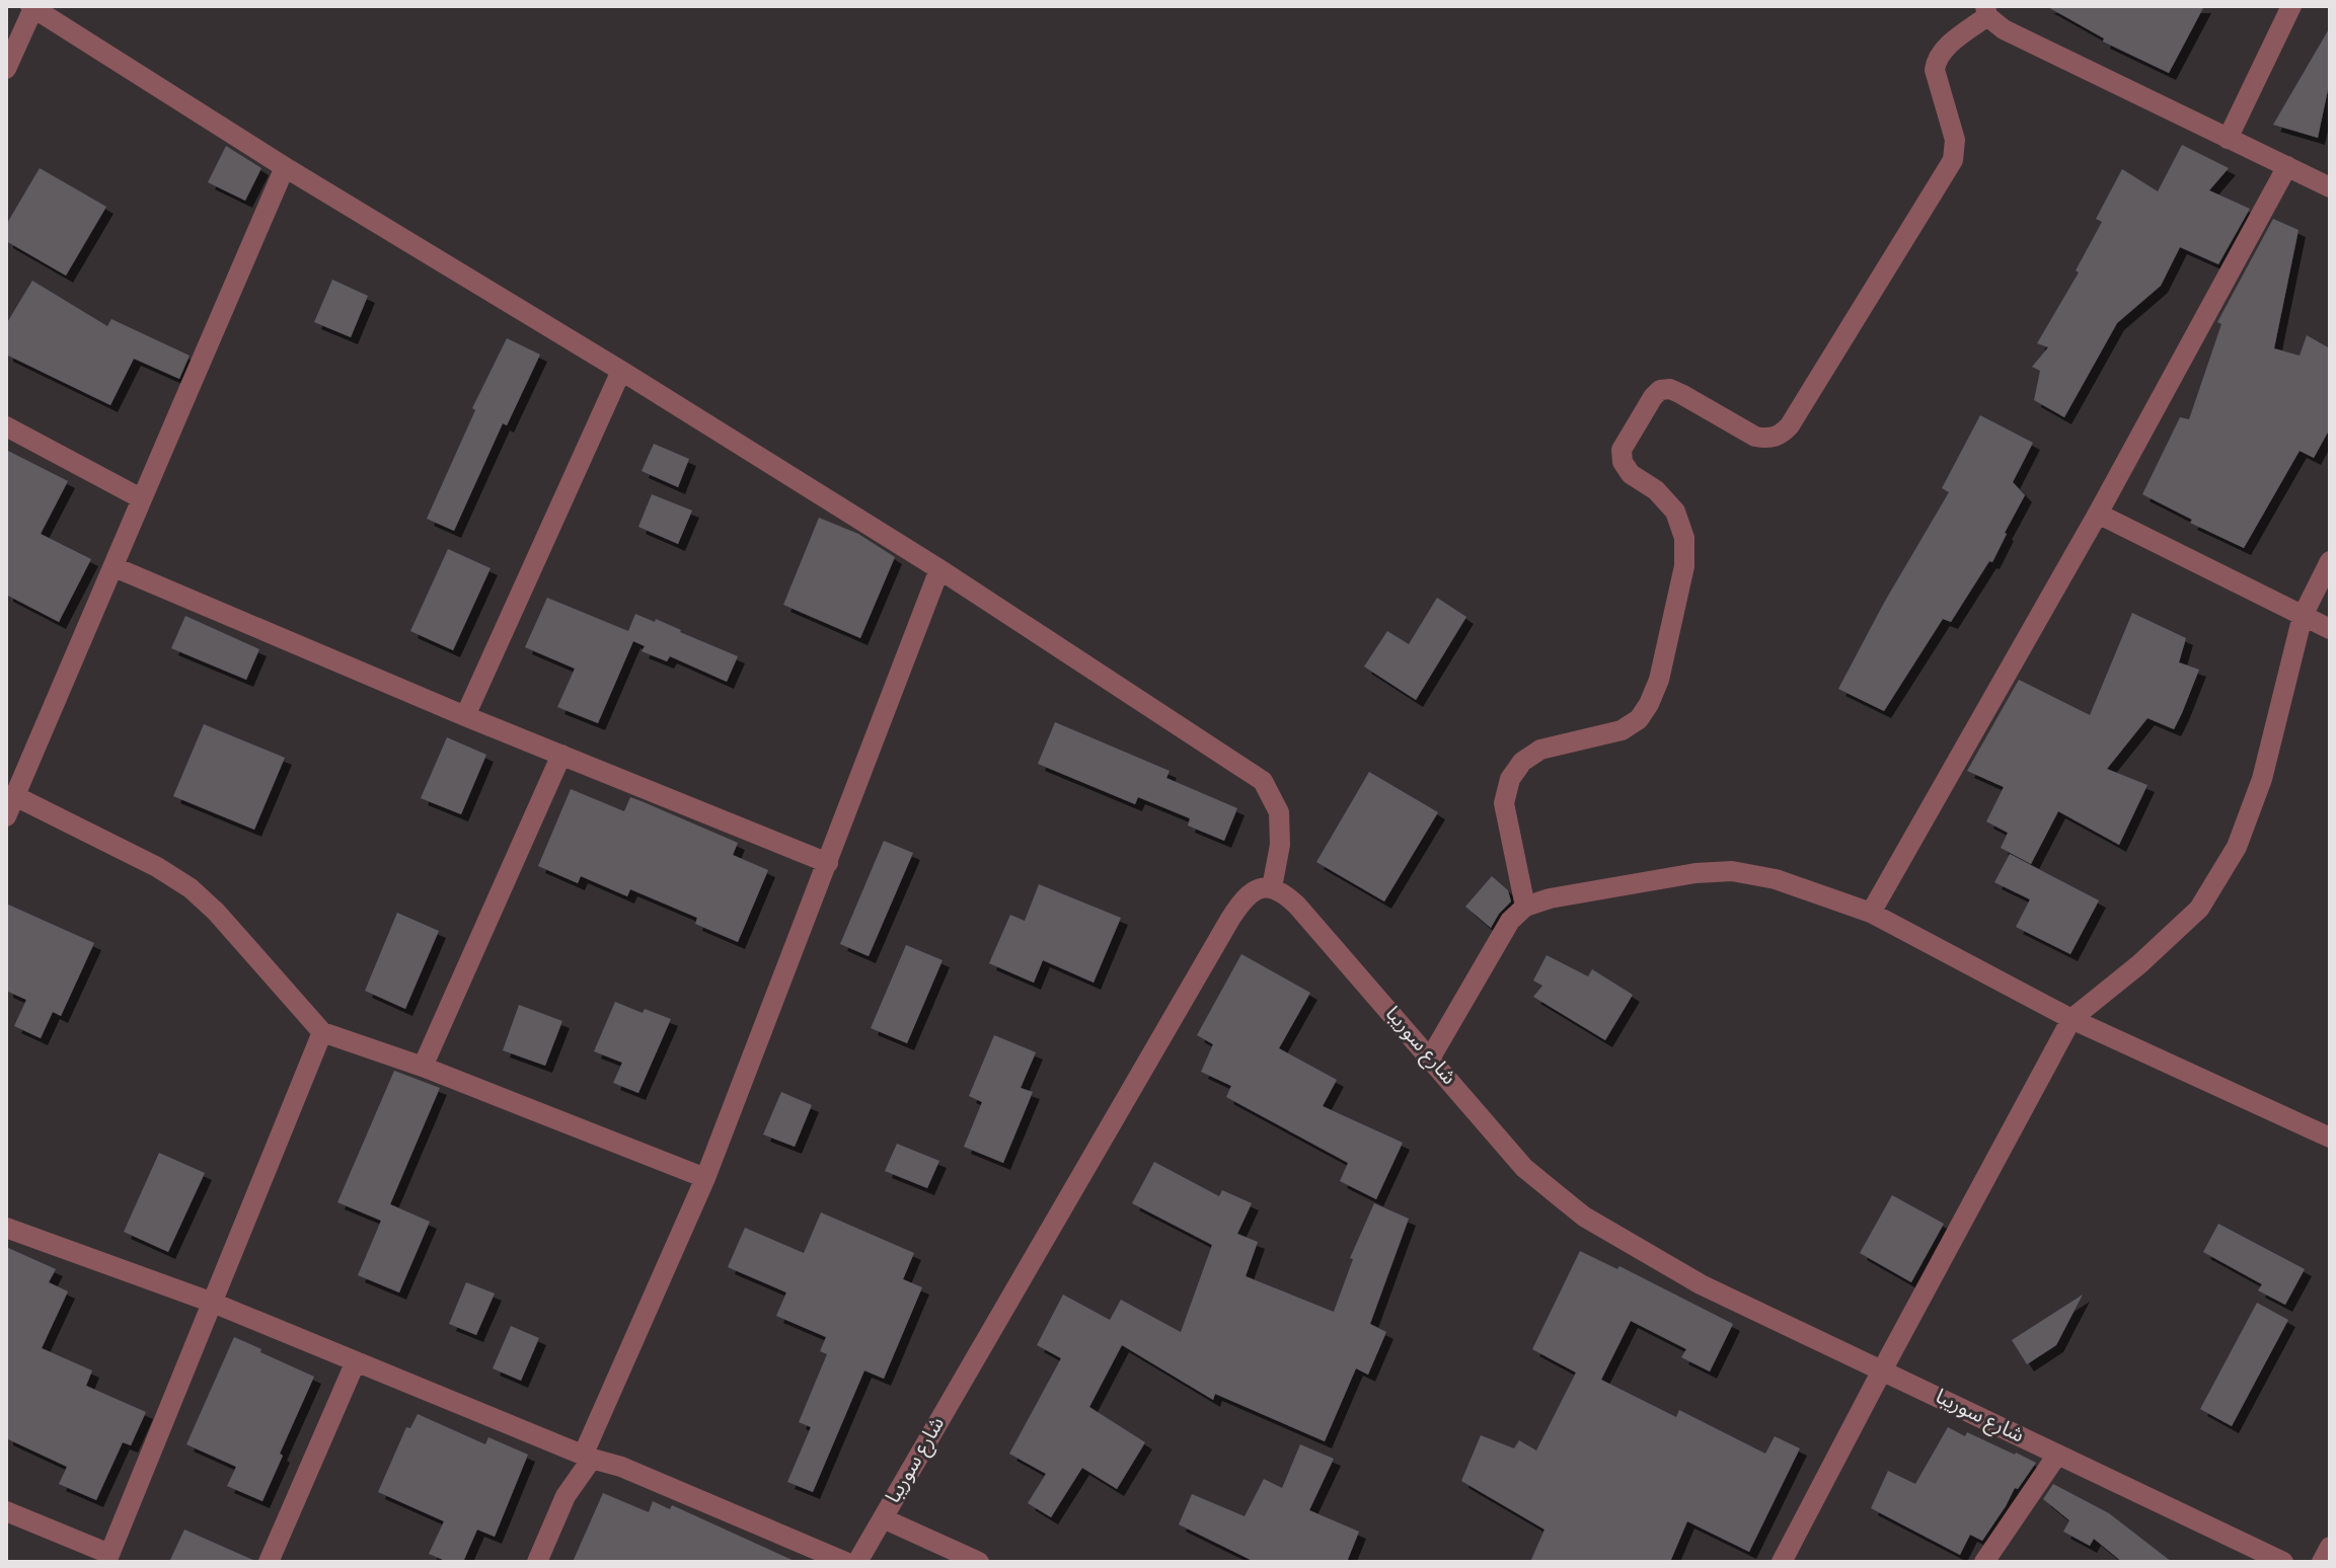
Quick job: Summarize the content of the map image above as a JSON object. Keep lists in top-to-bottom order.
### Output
{
  "streets": {
    "street": ["شارع سوريبا"]
  }
}
